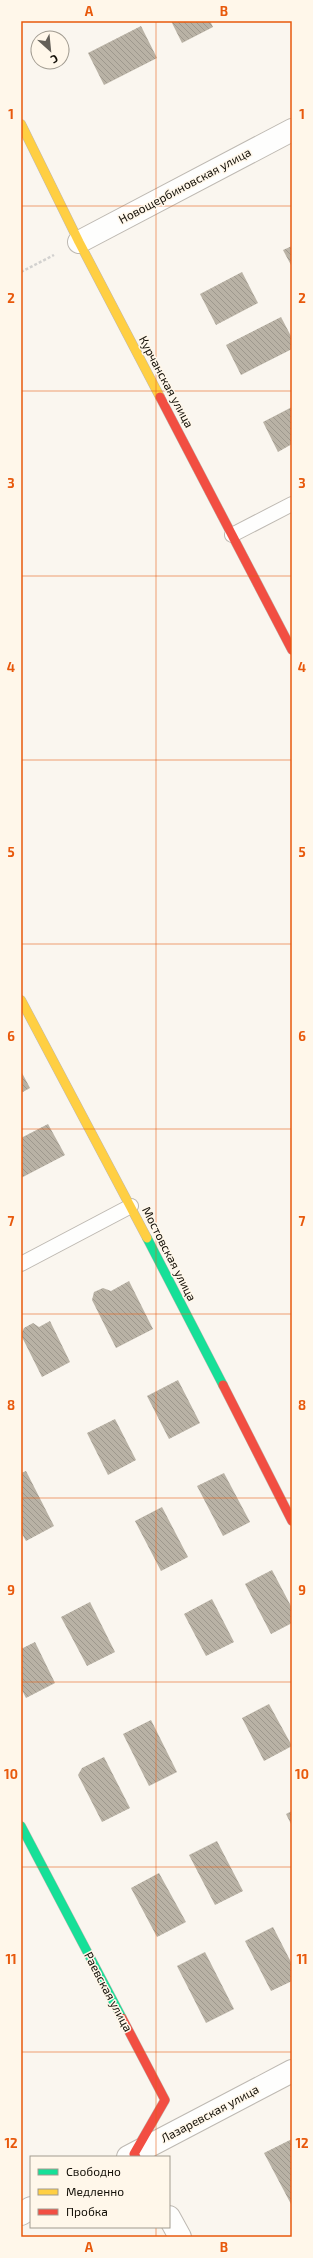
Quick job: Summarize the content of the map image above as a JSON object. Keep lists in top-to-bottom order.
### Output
{
  "streets": {
    "street": [
      "Новощербиновская улица",
      "Курчанская улица",
      "Мостовская улица",
      "Раевская улица",
      "Лазаревская улица"
    ]
  },
  "crossings": [
    ["Новощербиновская улица", "Курчанская улица"],
    ["Раевская улица", "Лазаревская улица"]
  ],
  "legend": ["Свободно", "Медленно", "Пробка"],
  "north": "bottom right",
  "grid": {
    "columns": ["A", "B"],
    "rows": [
      "1",
      "2",
      "3",
      "4",
      "5",
      "6",
      "7",
      "8",
      "9",
      "10",
      "11",
      "12"
    ]
  }
}
